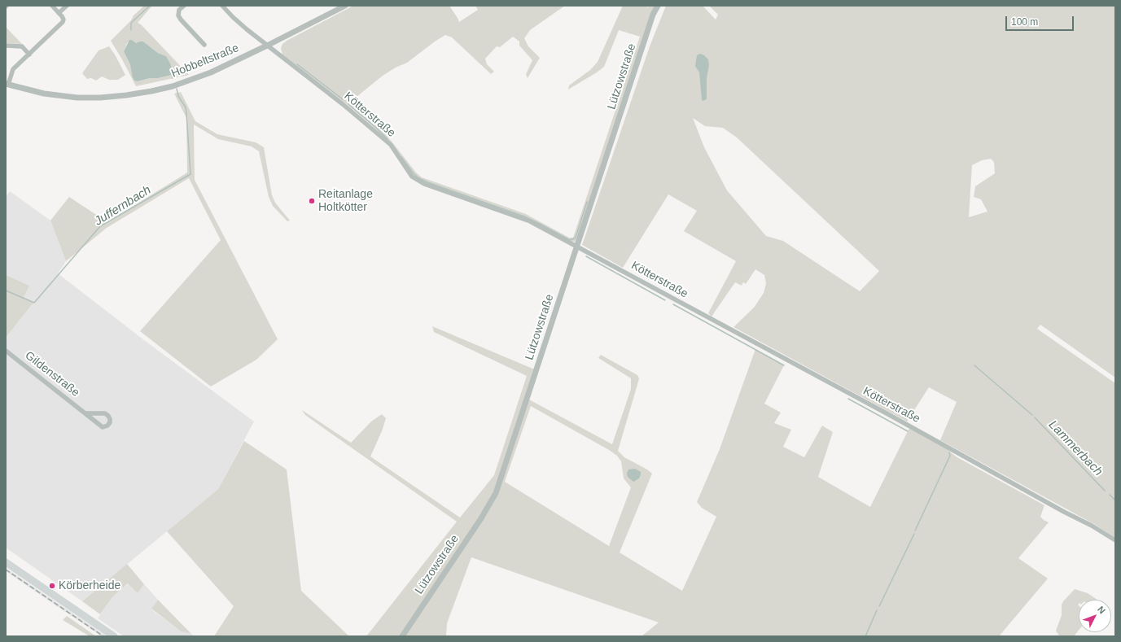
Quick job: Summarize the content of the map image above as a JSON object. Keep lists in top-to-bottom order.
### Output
{
  "streets": {
    "street": [
      "Hobbeltstraße",
      "Lützowstraße",
      "Kötterstraße",
      "Gildenstraße"
    ]
  },
  "crossings": [
    ["Hobbeltstraße", "Kötterstraße"],
    ["Lützowstraße", "Kötterstraße"]
  ],
  "water": ["Juffernbach", "Lammerbach"],
  "places": ["Reitanlage Holtkötter", "Körberheide"],
  "scale_bar": "100 m",
  "north": "top right"
}
